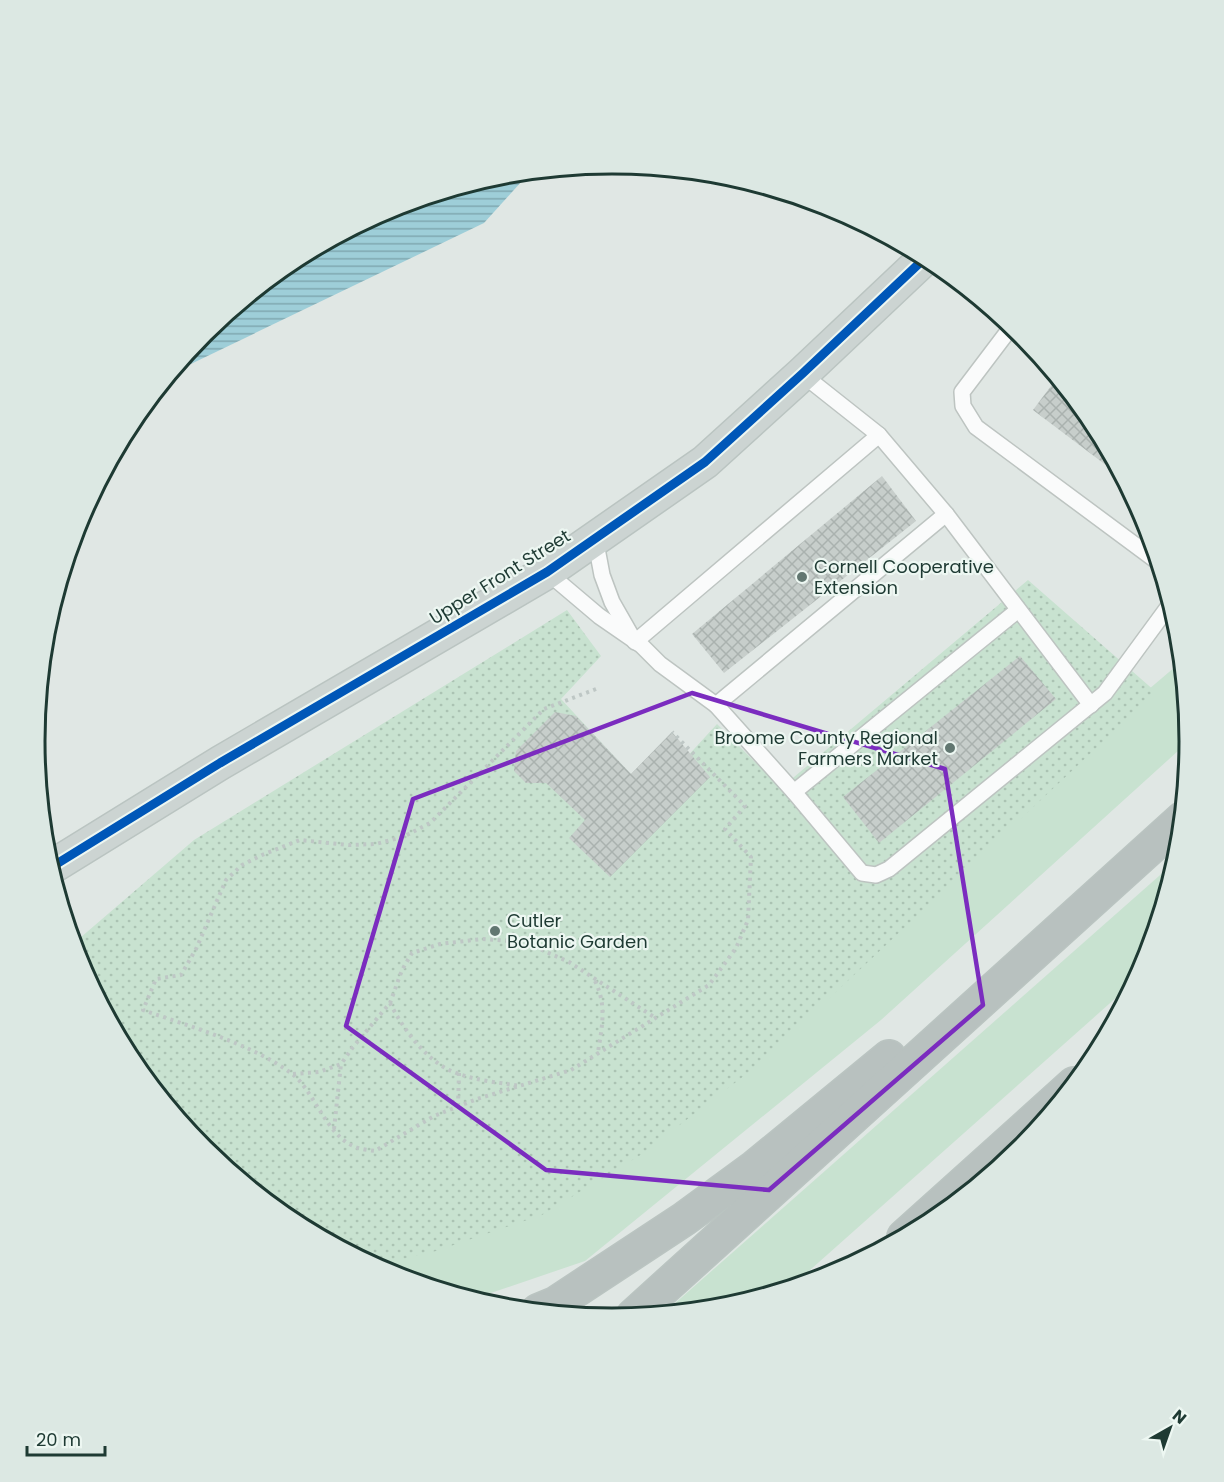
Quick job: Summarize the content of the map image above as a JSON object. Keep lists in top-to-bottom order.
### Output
{
  "streets": {
    "main road": ["Upper Front Street"]
  },
  "places": ["Cornell Cooperative Extension", "Broome County Regional Farmers Market", "Cutler Botanic Garden"],
  "scale_bar": "20 m",
  "north": "top right"
}
